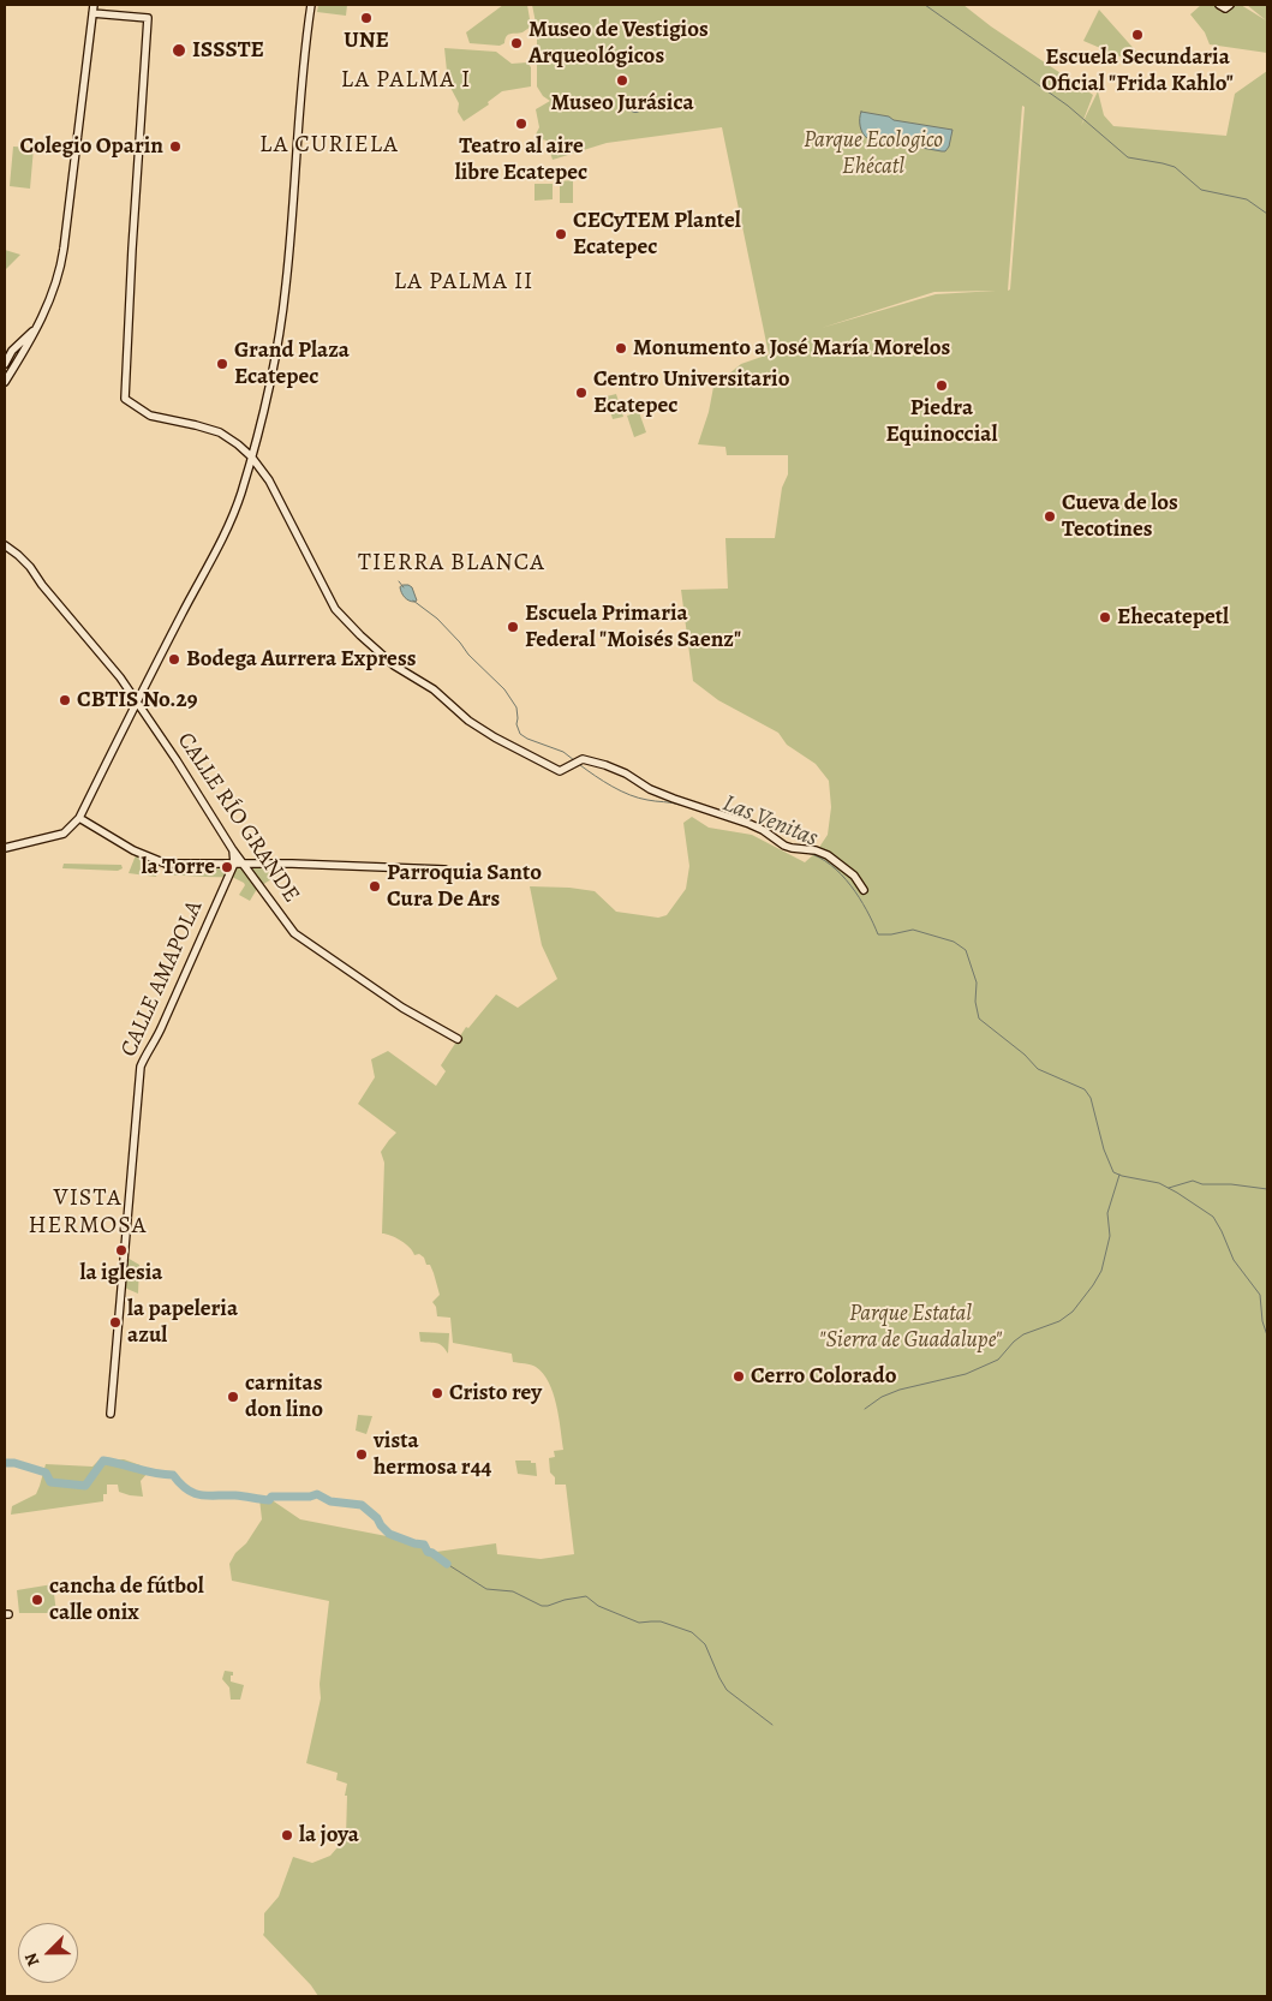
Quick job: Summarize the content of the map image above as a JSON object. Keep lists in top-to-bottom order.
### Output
{
  "streets": {
    "main road": ["CALLE RÍO GRANDE", "CALLE AMAPOLA"]
  },
  "crossings": [
    ["CALLE RÍO GRANDE", "CALLE AMAPOLA"]
  ],
  "districts": [
    "LA PALMA I",
    "LA CURIELA",
    "LA PALMA II",
    "TIERRA BLANCA",
    "VISTA HERMOSA"
  ],
  "water": ["Las Venitas"],
  "parks": ["Parque Ecologico Ehécatl", "Parque Estatal \"Sierra de Guadalupe\""],
  "places": [
    "UNE",
    "Escuela Secundaria Oficial \"Frida Kahlo\"",
    "Museo de Vestigios Arqueológicos",
    "ISSSTE",
    "Museo Jurásica",
    "Teatro al aire libre Ecatepec",
    "Colegio Oparin",
    "CECyTEM Plantel Ecatepec",
    "Monumento a José María Morelos",
    "Grand Plaza Ecatepec",
    "Piedra Equinoccial",
    "Centro Universitario Ecatepec",
    "Cueva de los Tecotines",
    "Ehecatepetl",
    "Escuela Primaria Federal \"Moisés Saenz\"",
    "Bodega Aurrera Express",
    "CBTIS No.29",
    "la Torre",
    "Parroquia Santo Cura De Ars",
    "la iglesia",
    "la papeleria azul",
    "Cerro Colorado",
    "Cristo rey",
    "carnitas don lino",
    "vista hermosa r44",
    "cancha de fútbol calle onix",
    "la joya"
  ],
  "north": "bottom left"
}
